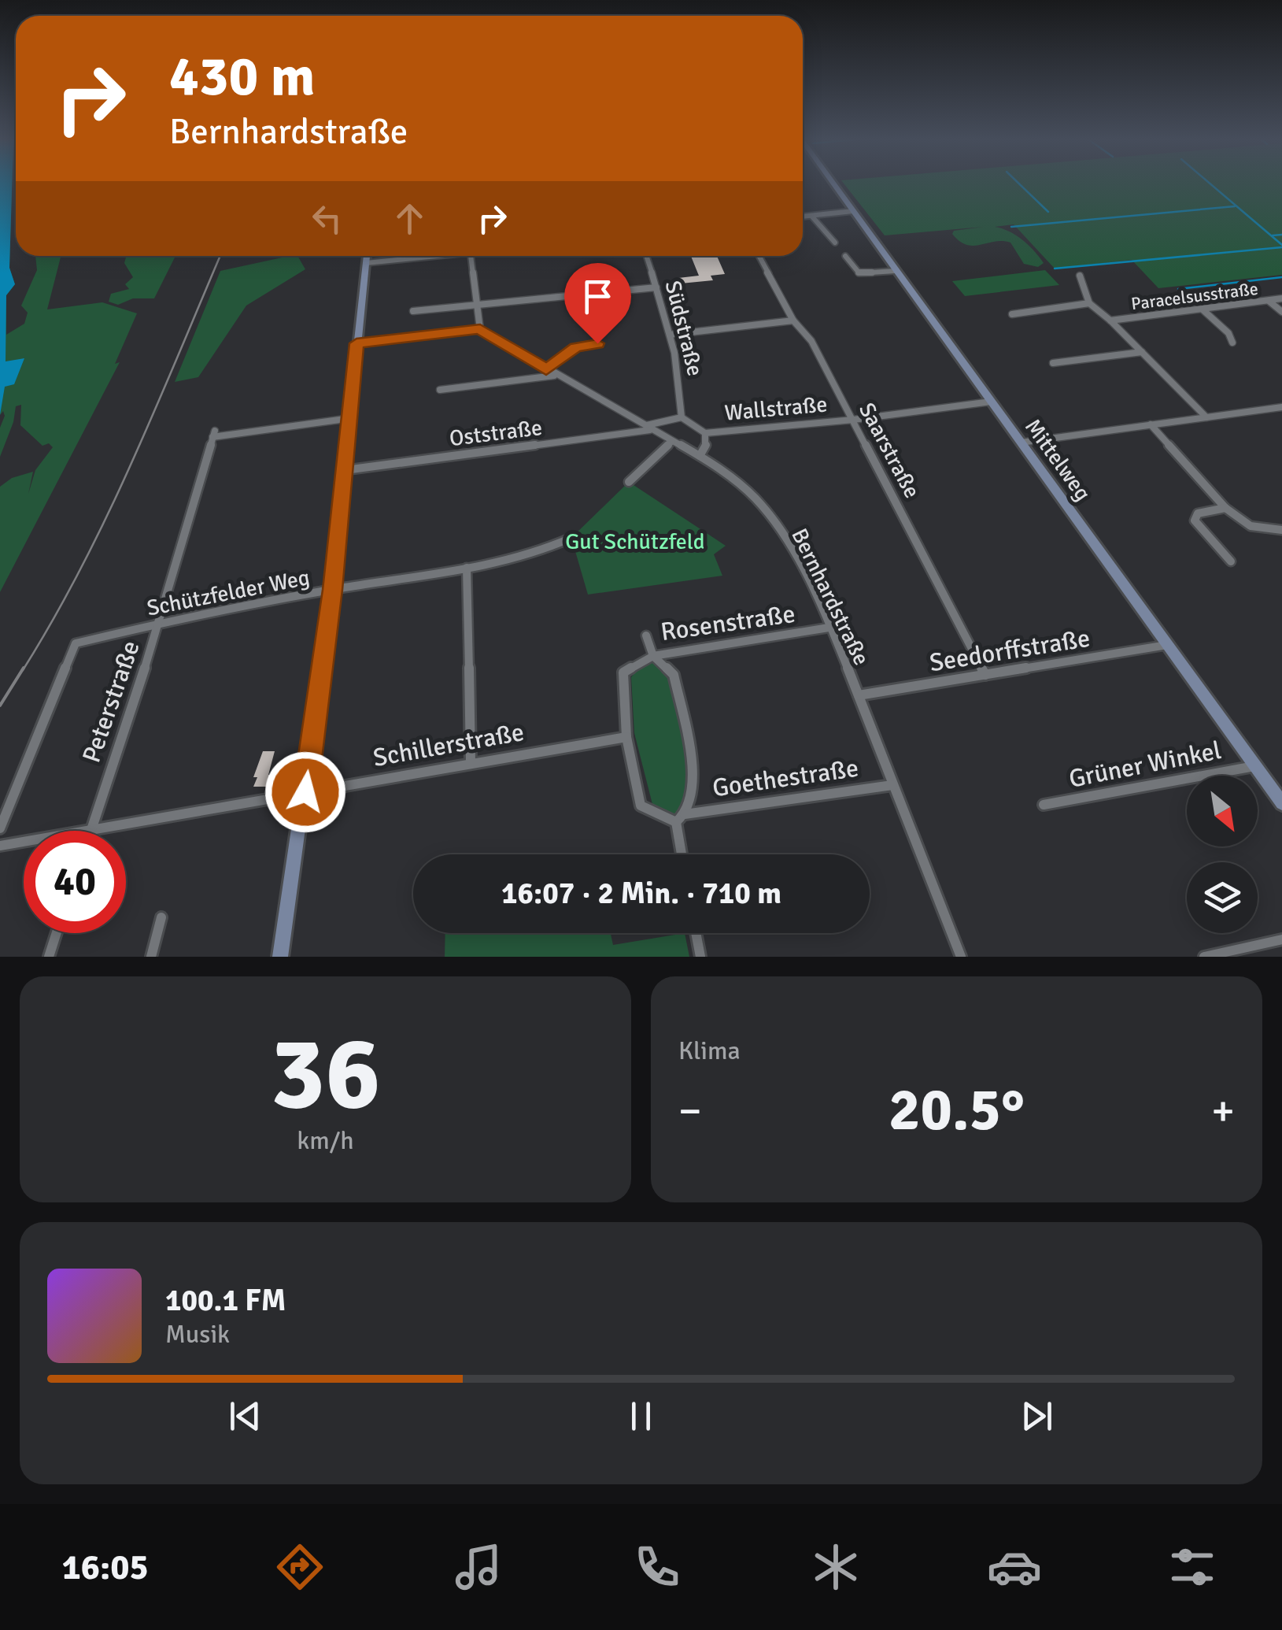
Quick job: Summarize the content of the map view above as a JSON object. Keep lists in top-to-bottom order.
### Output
{
  "streets": {
    "street": [
      "Paracelsusstraße",
      "Südstraße",
      "Wallstraße",
      "Oststraße",
      "Saarstraße",
      "Mittelweg",
      "Schützfelder Weg",
      "Bernhardstraße",
      "Rosenstraße",
      "Seedorffstraße",
      "Peterstraße",
      "Schillerstraße",
      "Grüner Winkel",
      "Goethestraße"
    ]
  },
  "crossings": [
    ["Südstraße", "Oststraße"],
    ["Wallstraße", "Saarstraße"],
    ["Wallstraße", "Mittelweg"],
    ["Oststraße", "Bernhardstraße"],
    ["Saarstraße", "Seedorffstraße"],
    ["Mittelweg", "Seedorffstraße"],
    ["Mittelweg", "Grüner Winkel"],
    ["Schützfelder Weg", "Peterstraße"],
    ["Bernhardstraße", "Rosenstraße"],
    ["Bernhardstraße", "Seedorffstraße"],
    ["Bernhardstraße", "Goethestraße"]
  ],
  "parks": ["Gut Schützfeld"],
  "north": "bottom right",
  "page": {
    "turn": ["430 m", "Bernhardstraße"],
    "limit": "40",
    "trip": "16:07 · 2 Min. · 710 m",
    "tile": [
      ["36", "km/h"],
      "Klima"
    ],
    "heat": ["−", "20.5°", "+"],
    "song": ["100.1 FM", "Musik"],
    "tabs": "16:05"
  }
}
